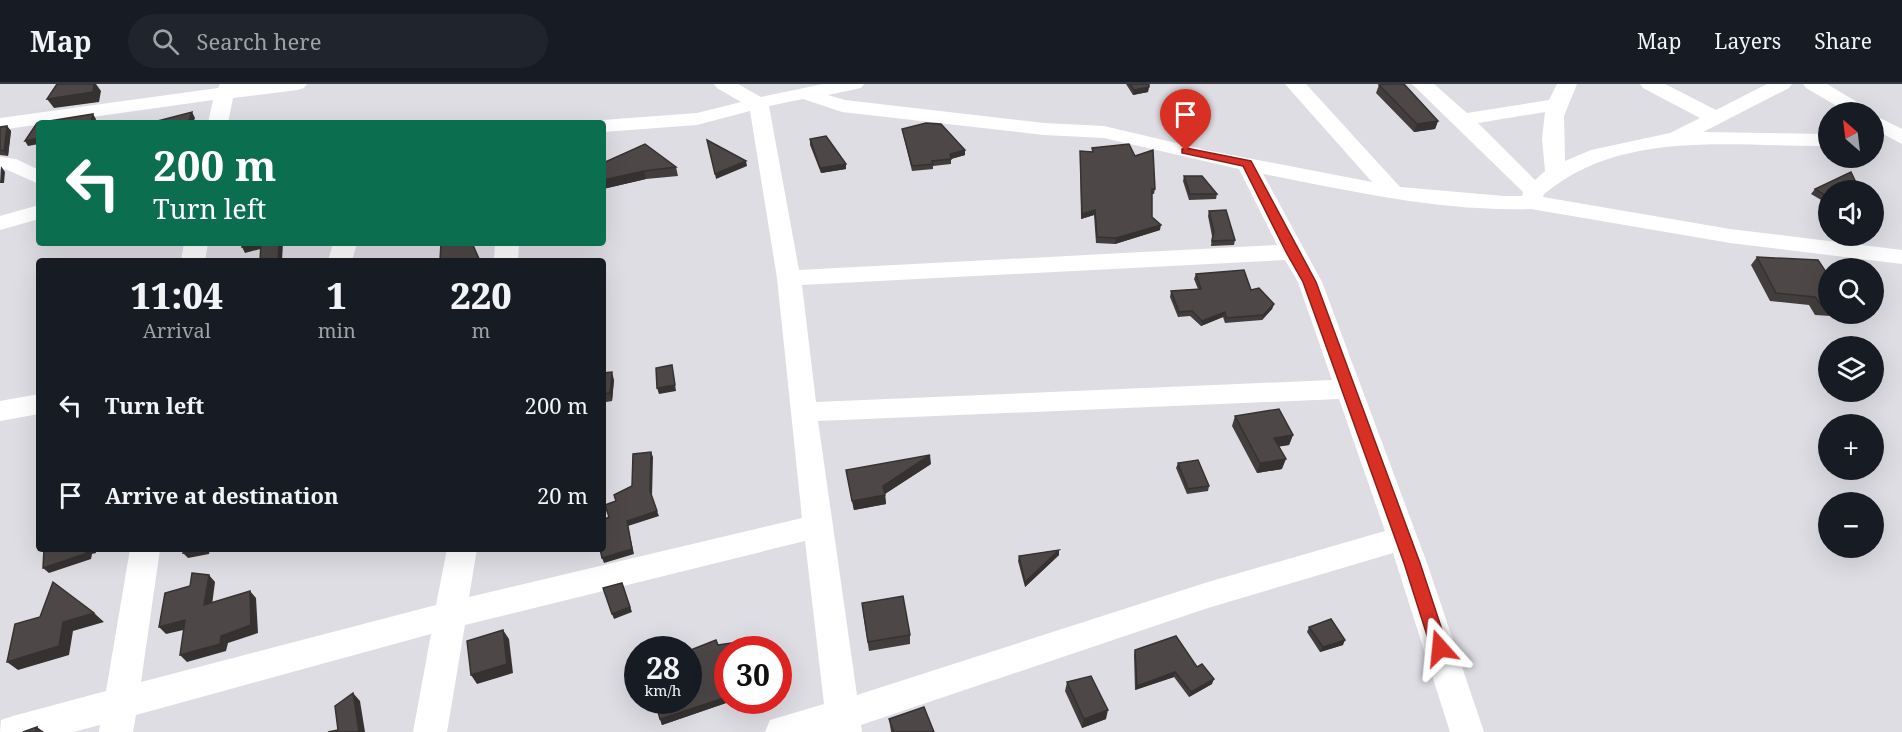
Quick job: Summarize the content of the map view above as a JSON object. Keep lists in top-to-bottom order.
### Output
{
  "north": "top left",
  "page": {
    "header": "Map",
    "search": "Search here",
    "nav": ["Map", "Layers", "Share"],
    "map_buttons": ["+", "−"],
    "turn": ["200 m", "Turn left"],
    "eta": [
      "11:04",
      "Arrival",
      "1",
      "min",
      "220",
      "m"
    ],
    "list": [
      {
        "name": "Turn left",
        "value": "200 m"
      },
      {
        "name": "Arrive at destination",
        "value": "20 m"
      }
    ],
    "speed": "28 km/h",
    "limit": "30"
  }
}
